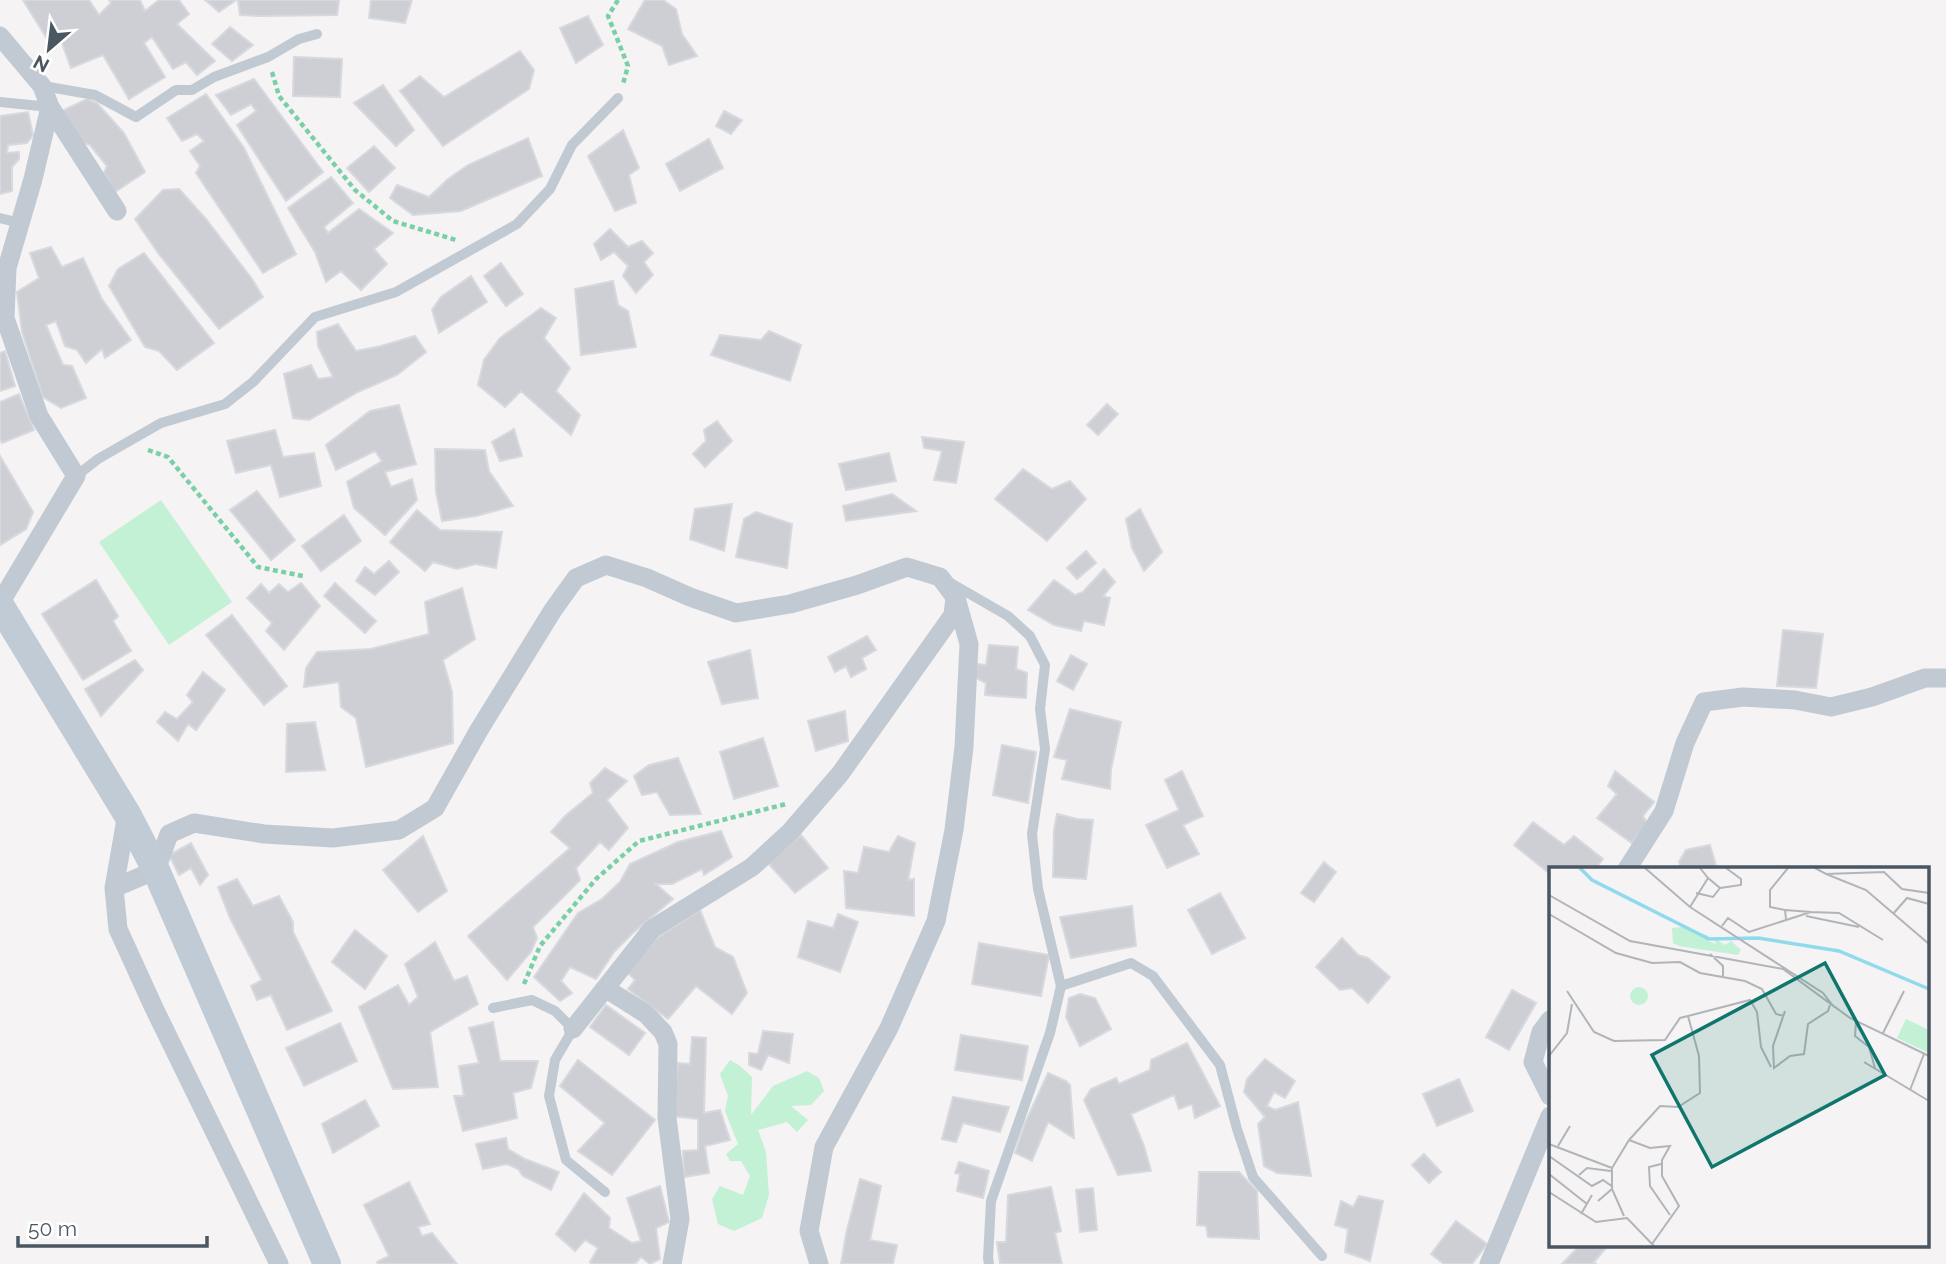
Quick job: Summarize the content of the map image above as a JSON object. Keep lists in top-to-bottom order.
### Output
{
  "scale_bar": "50 m",
  "north": "bottom left"
}
